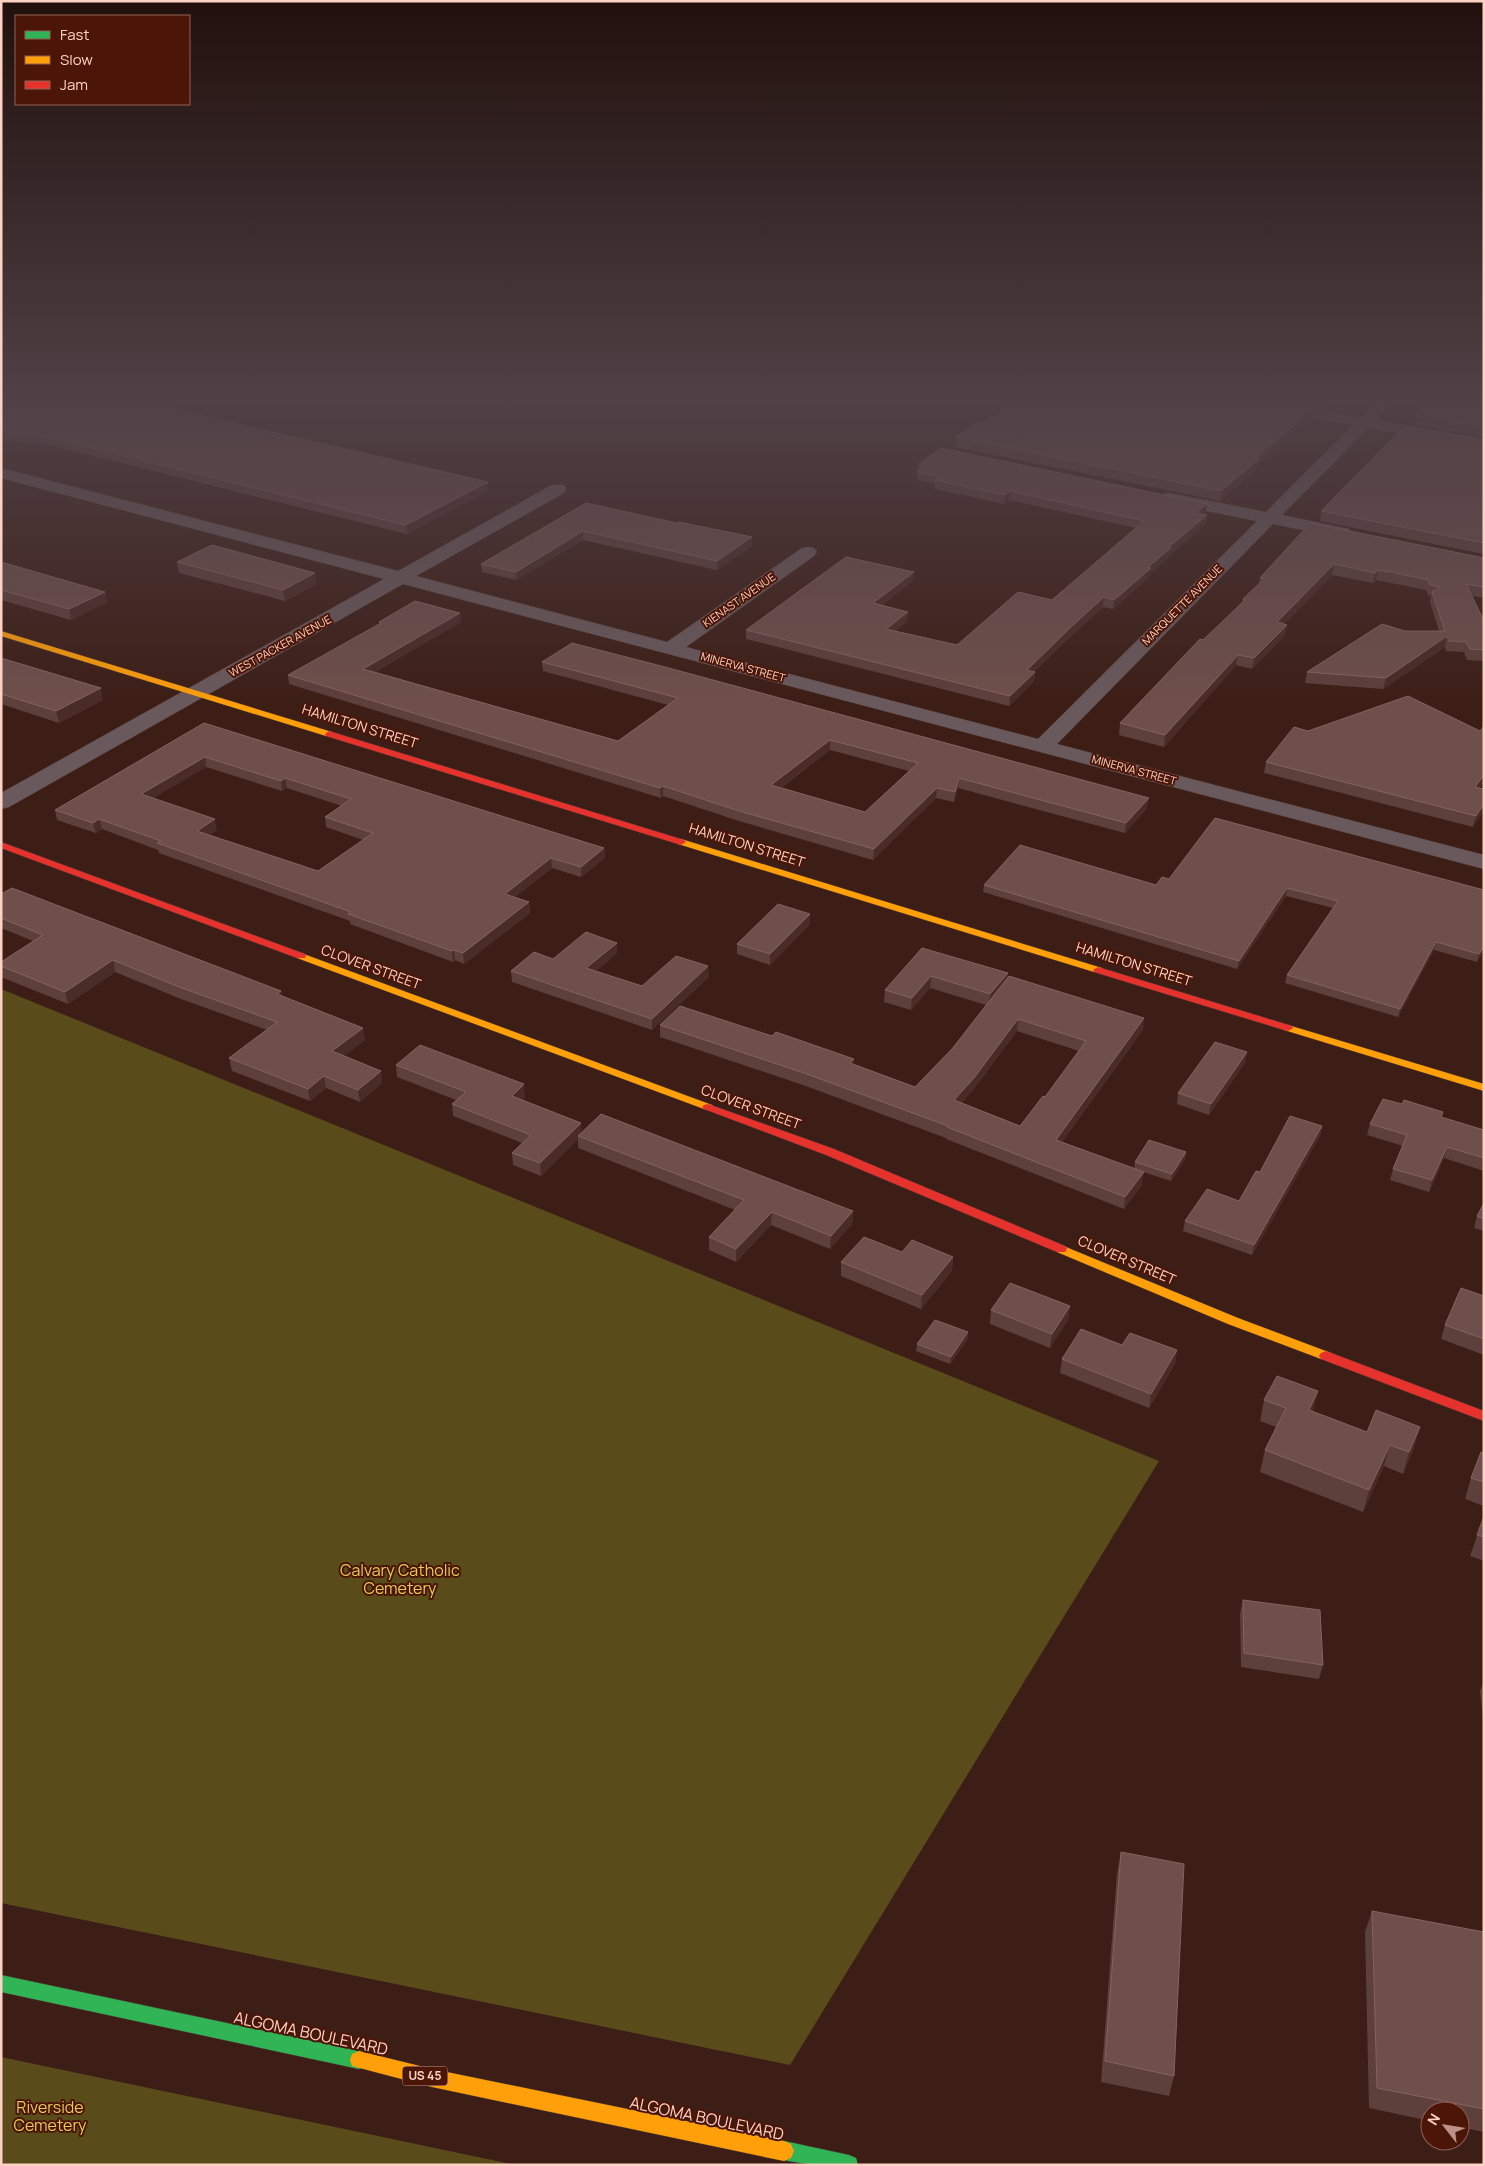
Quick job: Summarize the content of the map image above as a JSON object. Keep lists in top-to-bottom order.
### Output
{
  "streets": {
    "street": [
      "KIENAST AVENUE",
      "MARQUETTE AVENUE",
      "WEST PACKER AVENUE",
      "MINERVA STREET",
      "HAMILTON STREET",
      "CLOVER STREET",
      "ALGOMA BOULEVARD",
      "US 45"
    ]
  },
  "crossings": [
    ["KIENAST AVENUE", "MINERVA STREET"],
    ["MARQUETTE AVENUE", "MINERVA STREET"],
    ["WEST PACKER AVENUE", "MINERVA STREET"],
    ["WEST PACKER AVENUE", "HAMILTON STREET"]
  ],
  "parks": ["Calvary Catholic Cemetery", "Riverside Cemetery"],
  "legend": ["Fast", "Slow", "Jam"],
  "north": "top left"
}
